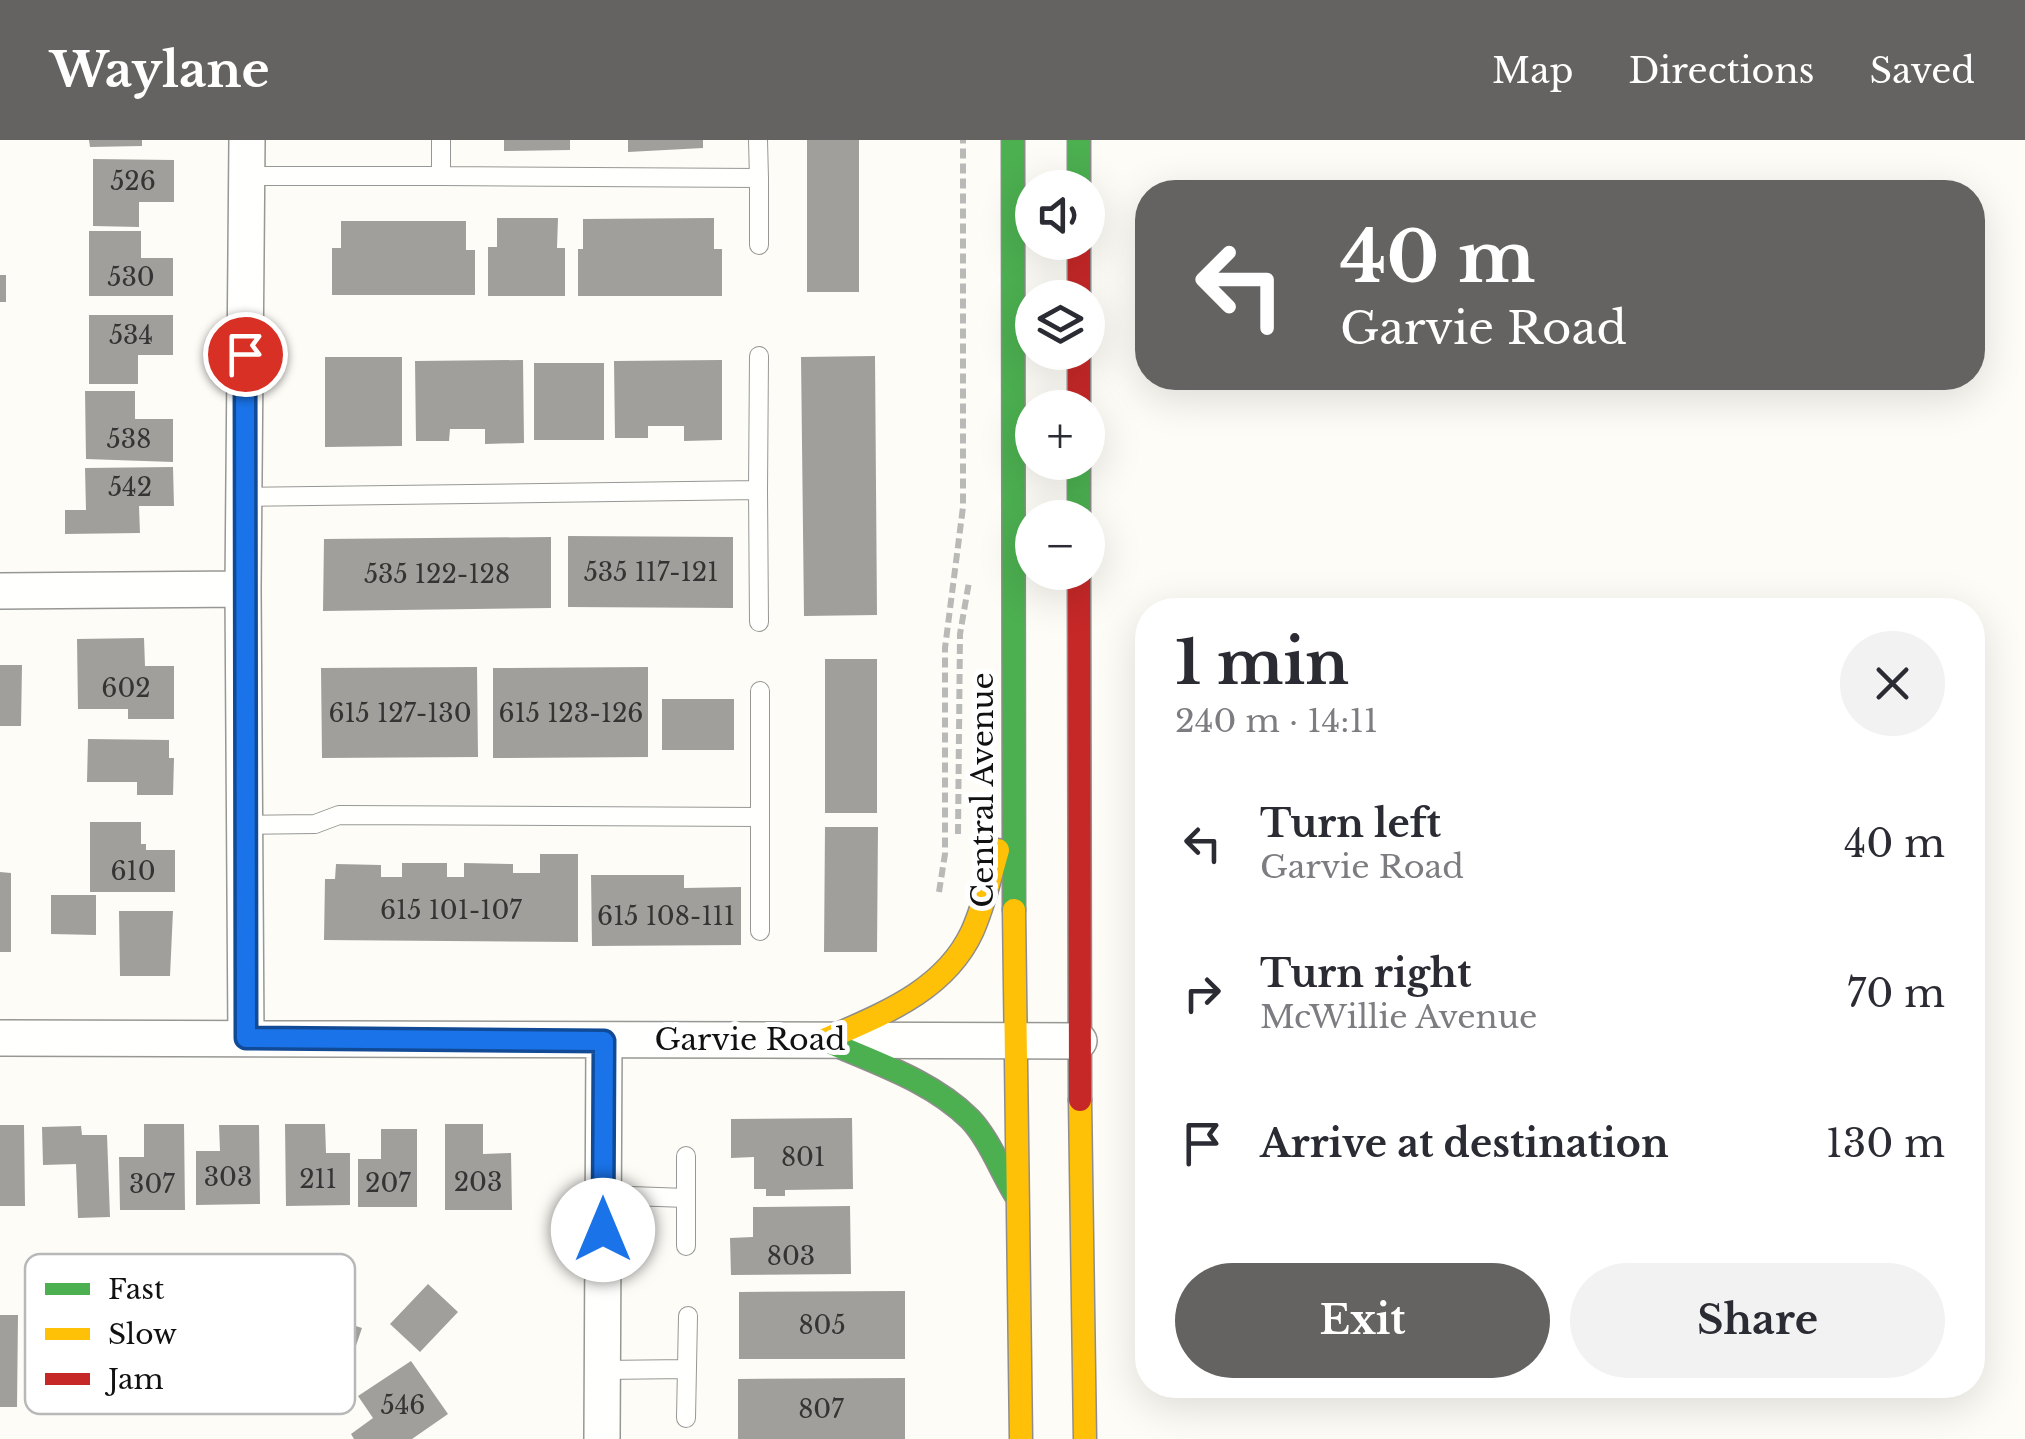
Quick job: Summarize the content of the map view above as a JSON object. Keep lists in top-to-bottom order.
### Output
{
  "streets": {
    "main road": ["Central Avenue"],
    "street": ["Garvie Road"]
  },
  "crossings": [
    ["Central Avenue", "Garvie Road"]
  ],
  "house_numbers": [
    "526",
    "530",
    "534",
    "538",
    "542",
    "535 117-121",
    "535 122-128",
    "602",
    "615 127-130",
    "615 123-126",
    "610",
    "615 101-107",
    "615 108-111",
    "801",
    "303",
    "211",
    "203",
    "207",
    "307",
    "803",
    "805",
    "546",
    "807"
  ],
  "legend": ["Fast", "Slow", "Jam"],
  "page": {
    "header": "Waylane",
    "nav": ["Map", "Directions", "Saved"],
    "map_buttons": ["+", "−"],
    "turn": ["40 m", "Garvie Road"],
    "heading": ["1 min", "240 m · 14:11"],
    "list": [
      {
        "name": "Turn left",
        "note": "Garvie Road",
        "value": "40 m"
      },
      {
        "name": "Turn right",
        "note": "McWillie Avenue",
        "value": "70 m"
      },
      {
        "name": "Arrive at destination",
        "value": "130 m"
      }
    ],
    "buttons": ["Exit", "Share"]
  }
}
